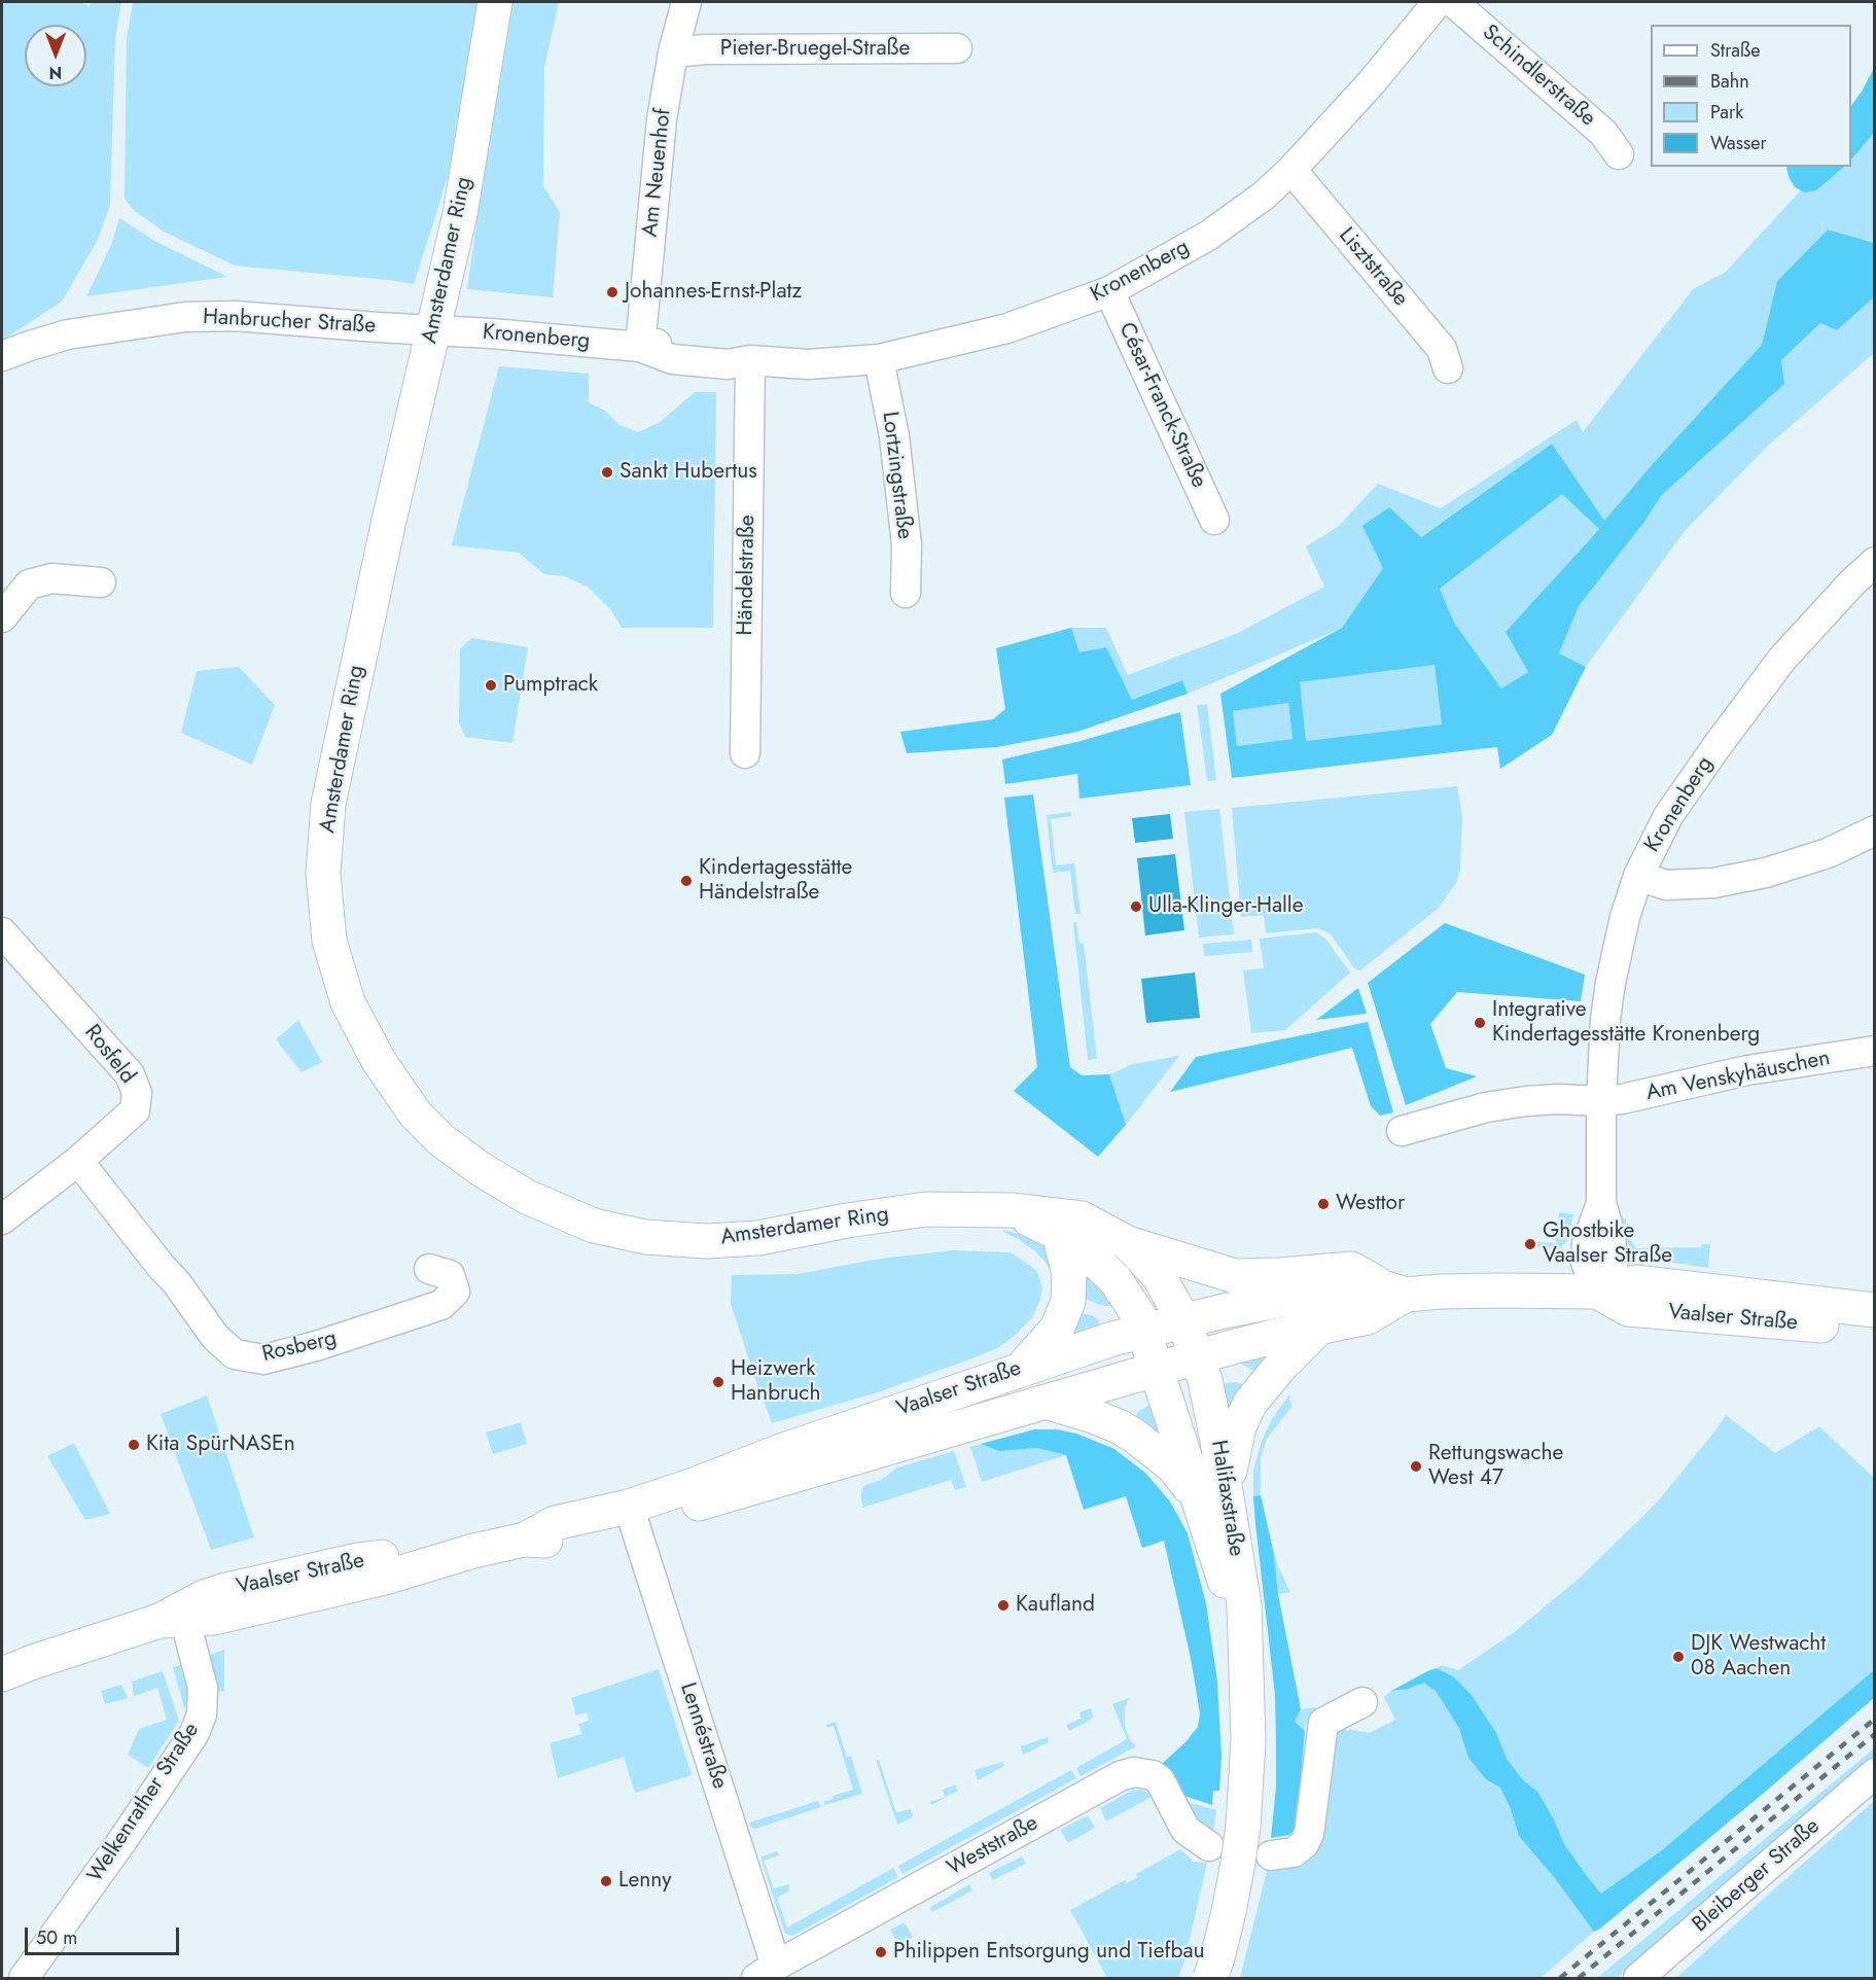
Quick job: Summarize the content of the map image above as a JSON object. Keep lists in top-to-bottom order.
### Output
{
  "streets": {
    "main road": ["Amsterdamer Ring", "Vaalser Straße", "Halifaxstraße"],
    "street": [
      "Pieter-Bruegel-Straße",
      "Schindlerstraße",
      "Am Neuenhof",
      "Lisztstraße",
      "Kronenberg",
      "Hanbrucher Straße",
      "César-Franck-Straße",
      "Lortzingstraße",
      "Händelstraße",
      "Rosfeld",
      "Am Venskyhäuschen",
      "Rosberg",
      "Lennéstraße",
      "Welkenrather Straße",
      "Weststraße",
      "Bleiberger Straße"
    ]
  },
  "crossings": [
    ["Pieter-Bruegel-Straße", "Am Neuenhof"],
    ["Am Neuenhof", "Kronenberg"],
    ["Amsterdamer Ring", "Kronenberg"],
    ["Amsterdamer Ring", "Hanbrucher Straße"],
    ["Amsterdamer Ring", "Vaalser Straße"],
    ["Amsterdamer Ring", "Halifaxstraße"],
    ["Lisztstraße", "Kronenberg"],
    ["Kronenberg", "Hanbrucher Straße"],
    ["Kronenberg", "César-Franck-Straße"],
    ["Kronenberg", "Lortzingstraße"],
    ["Kronenberg", "Händelstraße"],
    ["Kronenberg", "Am Venskyhäuschen"],
    ["Kronenberg", "Vaalser Straße"],
    ["Rosfeld", "Rosberg"],
    ["Vaalser Straße", "Halifaxstraße"],
    ["Vaalser Straße", "Lennéstraße"],
    ["Vaalser Straße", "Welkenrather Straße"],
    ["Lennéstraße", "Weststraße"]
  ],
  "places": [
    "Johannes-Ernst-Platz",
    "Sankt Hubertus",
    "Pumptrack",
    "Kindertagesstätte Händelstraße",
    "Ulla-Klinger-Halle",
    "Integrative Kindertagesstätte Kronenberg",
    "Westtor",
    "Ghostbike Vaalser Straße",
    "Heizwerk Hanbruch",
    "Kita SpürNASEn",
    "Rettungswache West 47",
    "Kaufland",
    "DJK Westwacht 08 Aachen",
    "Lenny",
    "Philippen Entsorgung und Tiefbau"
  ],
  "legend": [
    "Straße",
    "Bahn",
    "Park",
    "Wasser"
  ],
  "scale_bar": "50 m",
  "north": "bottom"
}
